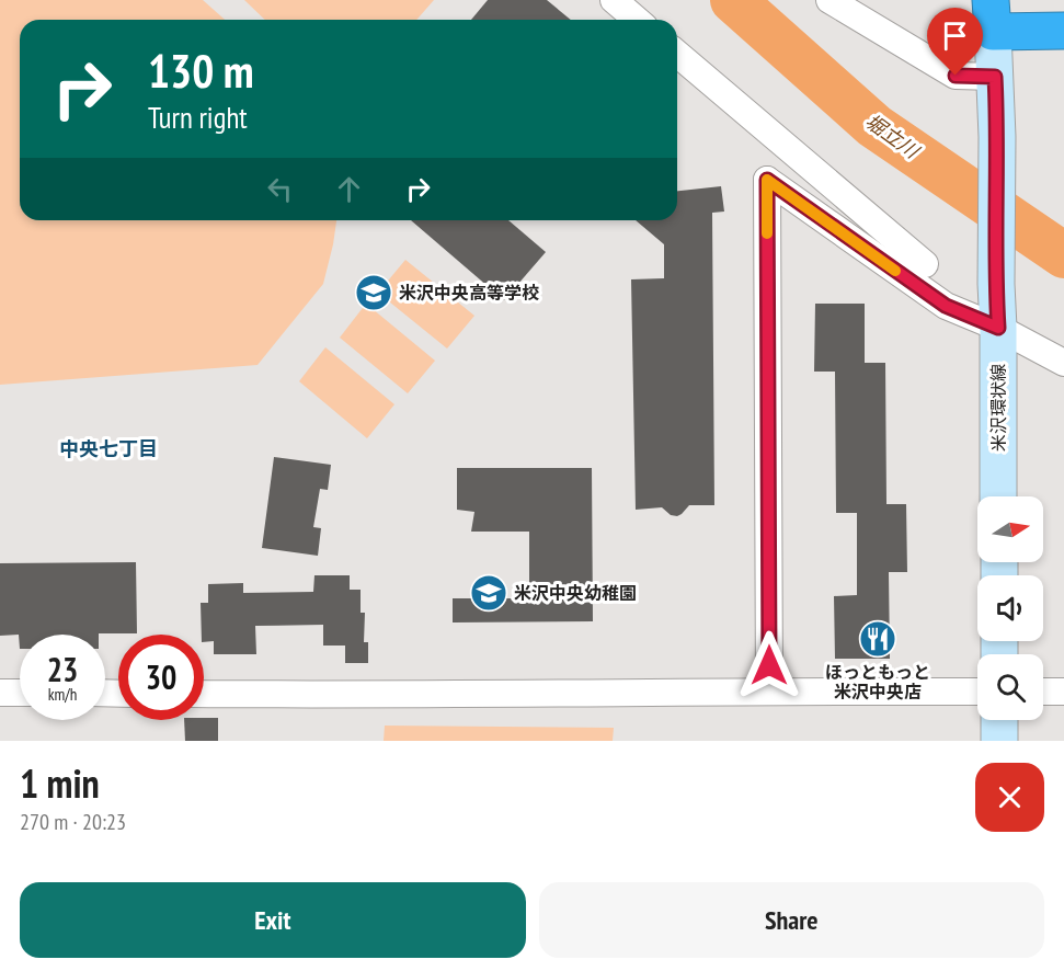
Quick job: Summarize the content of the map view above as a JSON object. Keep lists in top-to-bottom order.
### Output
{
  "streets": {
    "main road": ["米沢環状線"]
  },
  "districts": ["中央七丁目"],
  "water": ["堀立川"],
  "places": {
    "school or university": ["米沢中央高等学校", "米沢中央幼稚園"],
    "restaurant": ["ほっともっと 米沢中央店"]
  },
  "north": "right",
  "page": {
    "turn": ["130 m", "Turn right"],
    "speed": "23 km/h",
    "limit": "30",
    "heading": ["1 min", "270 m · 20:23"],
    "buttons": ["Exit", "Share"]
  }
}
